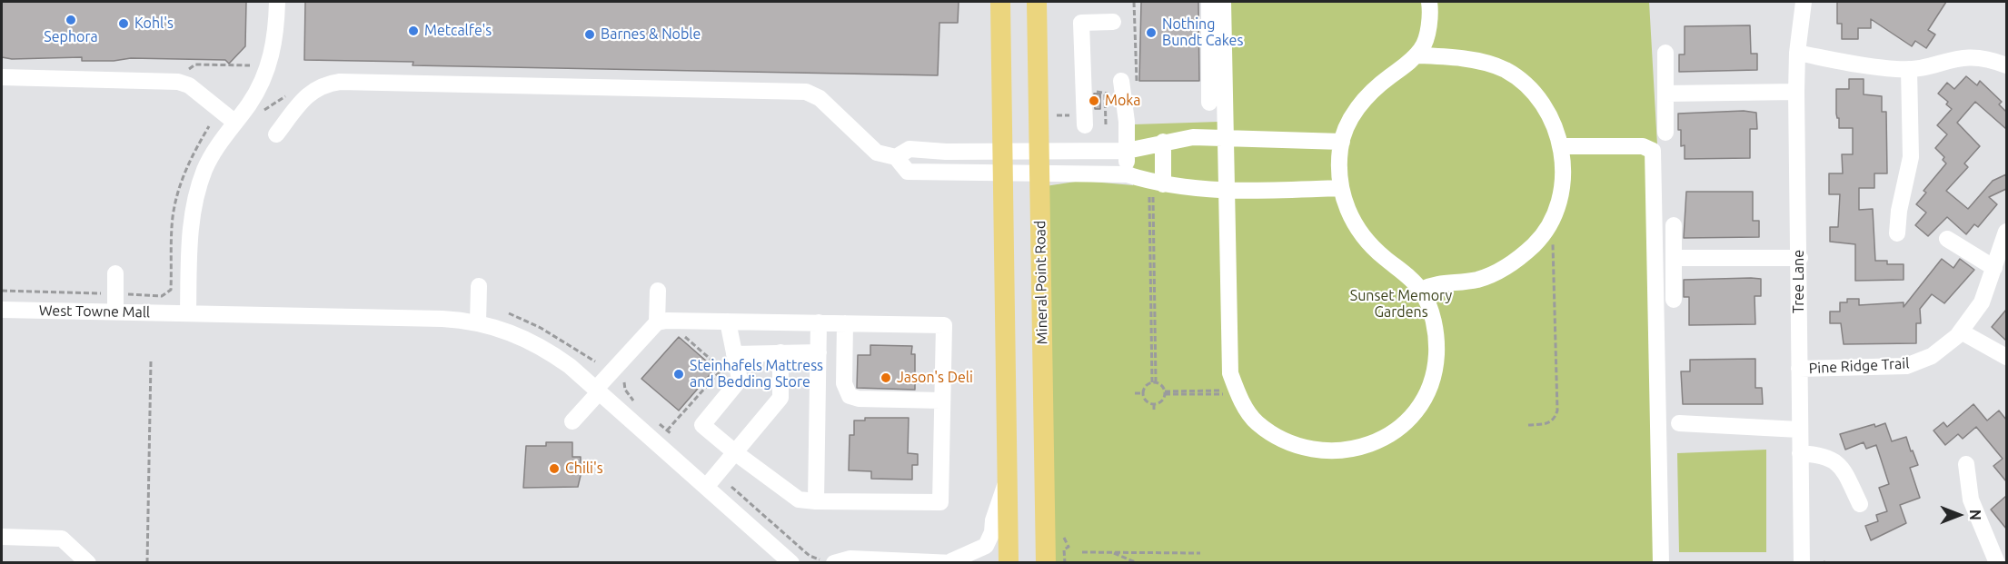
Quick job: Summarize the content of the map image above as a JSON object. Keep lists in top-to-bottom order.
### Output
{
  "streets": {
    "main road": ["Mineral Point Road"],
    "street": ["Tree Lane", "West Towne Mall", "Pine Ridge Trail"]
  },
  "crossings": [
    ["Tree Lane", "Pine Ridge Trail"]
  ],
  "parks": ["Sunset Memory Gardens"],
  "places": [
    "Sephora",
    "Kohl's",
    "Metcalfe's",
    "Nothing Bundt Cakes",
    "Barnes & Noble",
    "Moka",
    "Steinhafels Mattress and Bedding Store",
    "Jason's Deli",
    "Chili's"
  ],
  "north": "right"
}
